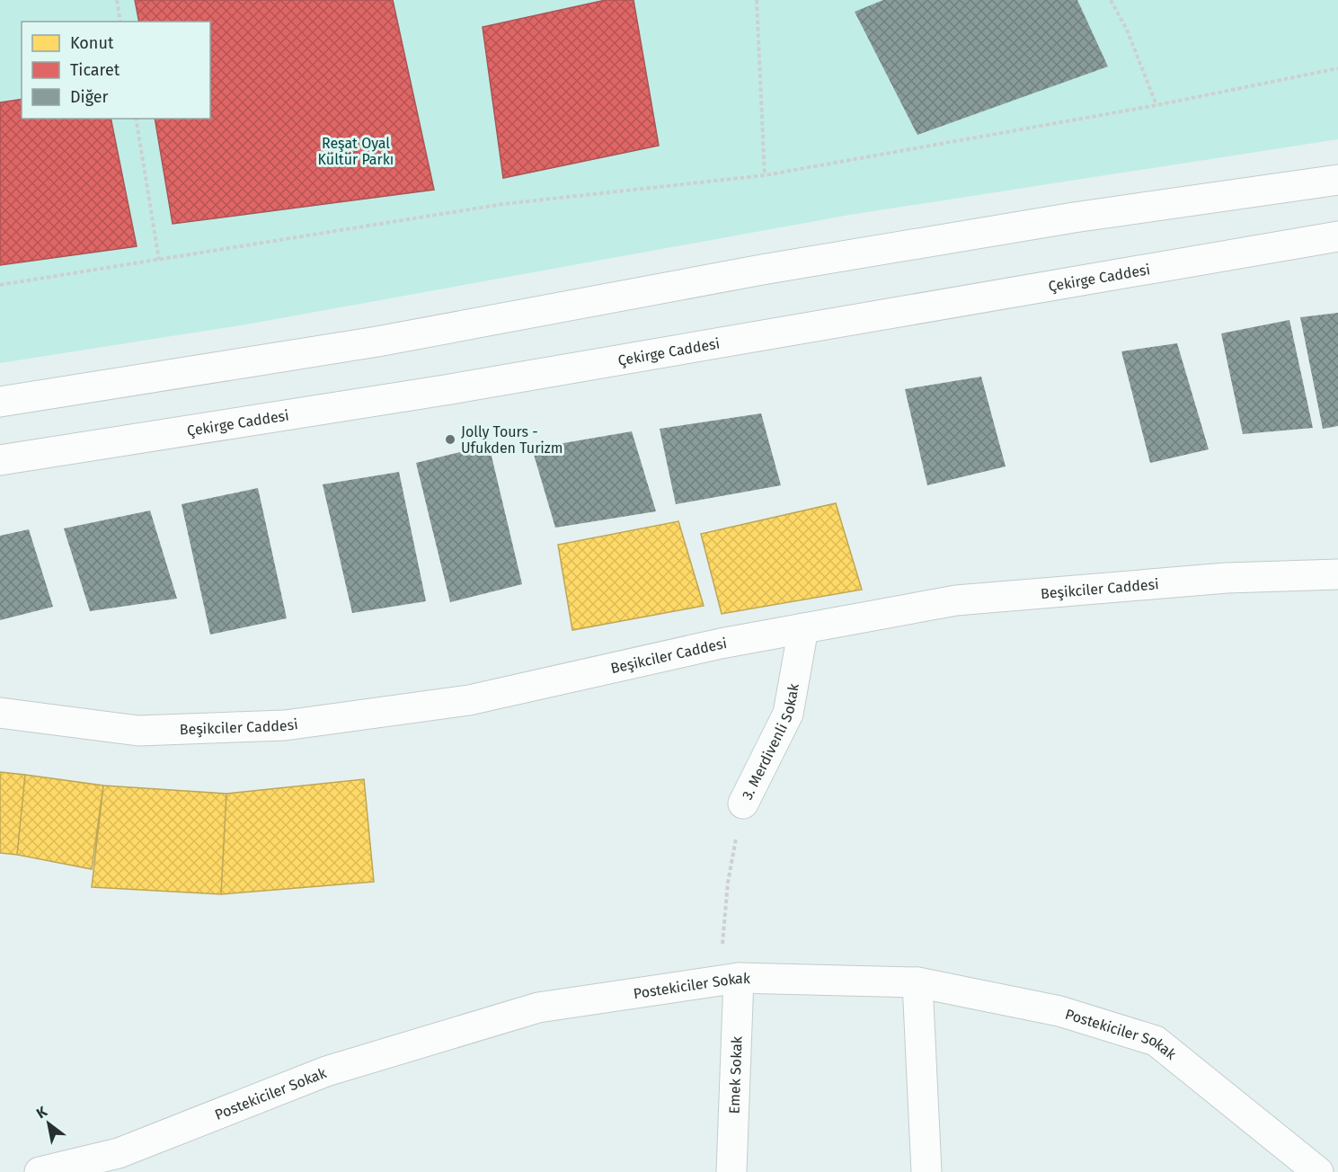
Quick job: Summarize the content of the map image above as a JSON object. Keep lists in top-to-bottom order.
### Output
{
  "streets": {
    "main road": [
      "Çekirge Caddesi",
      "Beşikciler Caddesi",
      "3. Merdivenli Sokak",
      "Postekiciler Sokak",
      "Emek Sokak"
    ]
  },
  "crossings": [
    ["Beşikciler Caddesi", "3. Merdivenli Sokak"],
    ["3. Merdivenli Sokak", "Postekiciler Sokak"],
    ["3. Merdivenli Sokak", "Emek Sokak"],
    ["Postekiciler Sokak", "Emek Sokak"]
  ],
  "parks": ["Reşat Oyal Kültür Parkı"],
  "places": ["Jolly Tours - Ufukden Turizm"],
  "legend": ["Konut", "Ticaret", "Diğer"],
  "north": "top left"
}
